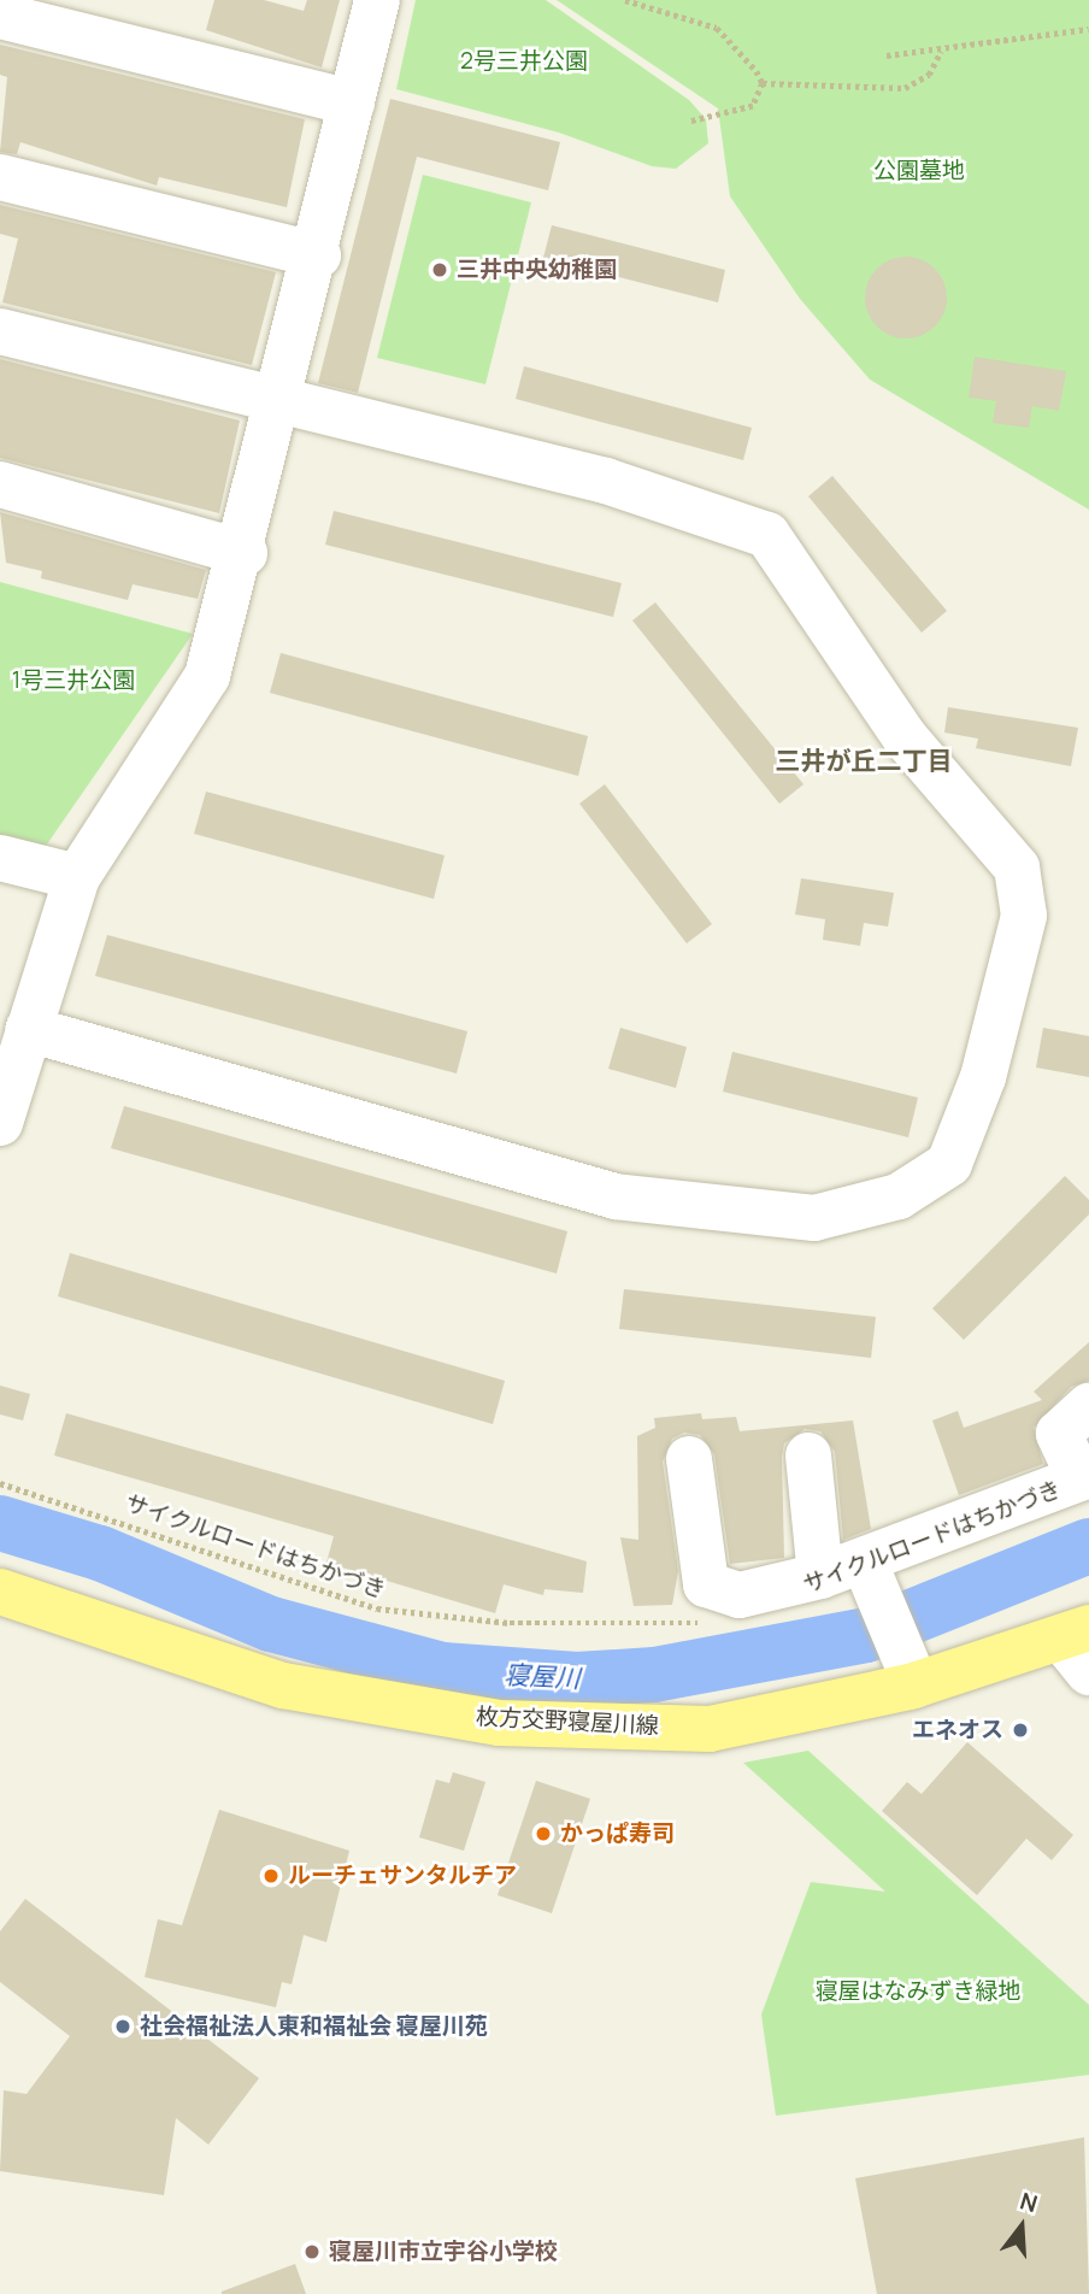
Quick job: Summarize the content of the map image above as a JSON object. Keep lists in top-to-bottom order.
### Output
{
  "streets": {
    "main road": ["枚方交野寝屋川線"],
    "path": ["サイクルロードはちかづき"]
  },
  "districts": ["三井が丘二丁目"],
  "water": ["寝屋川"],
  "parks": [
    "2号三井公園",
    "公園墓地",
    "1号三井公園",
    "寝屋はなみずき緑地"
  ],
  "places": [
    "三井中央幼稚園",
    "エネオス",
    "かっぱ寿司",
    "ルーチェサンタルチア",
    "社会福祉法人東和福祉会 寝屋川苑",
    "寝屋川市立宇谷小学校"
  ],
  "north": "top"
}
